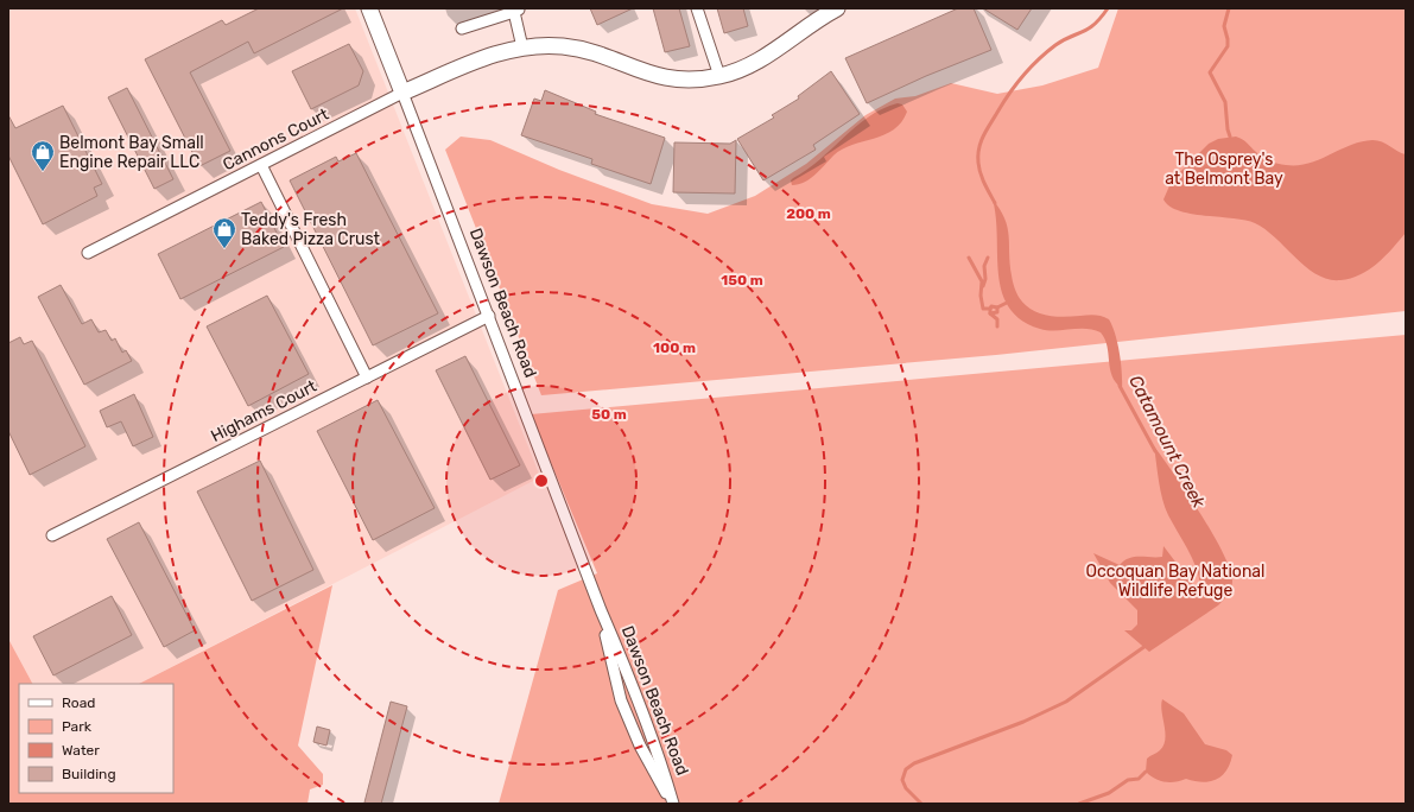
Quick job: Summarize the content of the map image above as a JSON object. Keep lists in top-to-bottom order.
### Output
{
  "streets": {
    "street": ["Cannons Court", "Dawson Beach Road", "Highams Court"]
  },
  "crossings": [
    ["Cannons Court", "Dawson Beach Road"],
    ["Dawson Beach Road", "Highams Court"]
  ],
  "water": ["Catamount Creek"],
  "parks": ["The Osprey's at Belmont Bay", "Occoquan Bay National Wildlife Refuge"],
  "places": {
    "shop": ["Belmont Bay Small Engine Repair LLC", "Teddy's Fresh Baked Pizza Crust"]
  },
  "legend": [
    "Road",
    "Park",
    "Water",
    "Building"
  ],
  "rings": [
    "200 m",
    "150 m",
    "100 m",
    "50 m"
  ]
}
